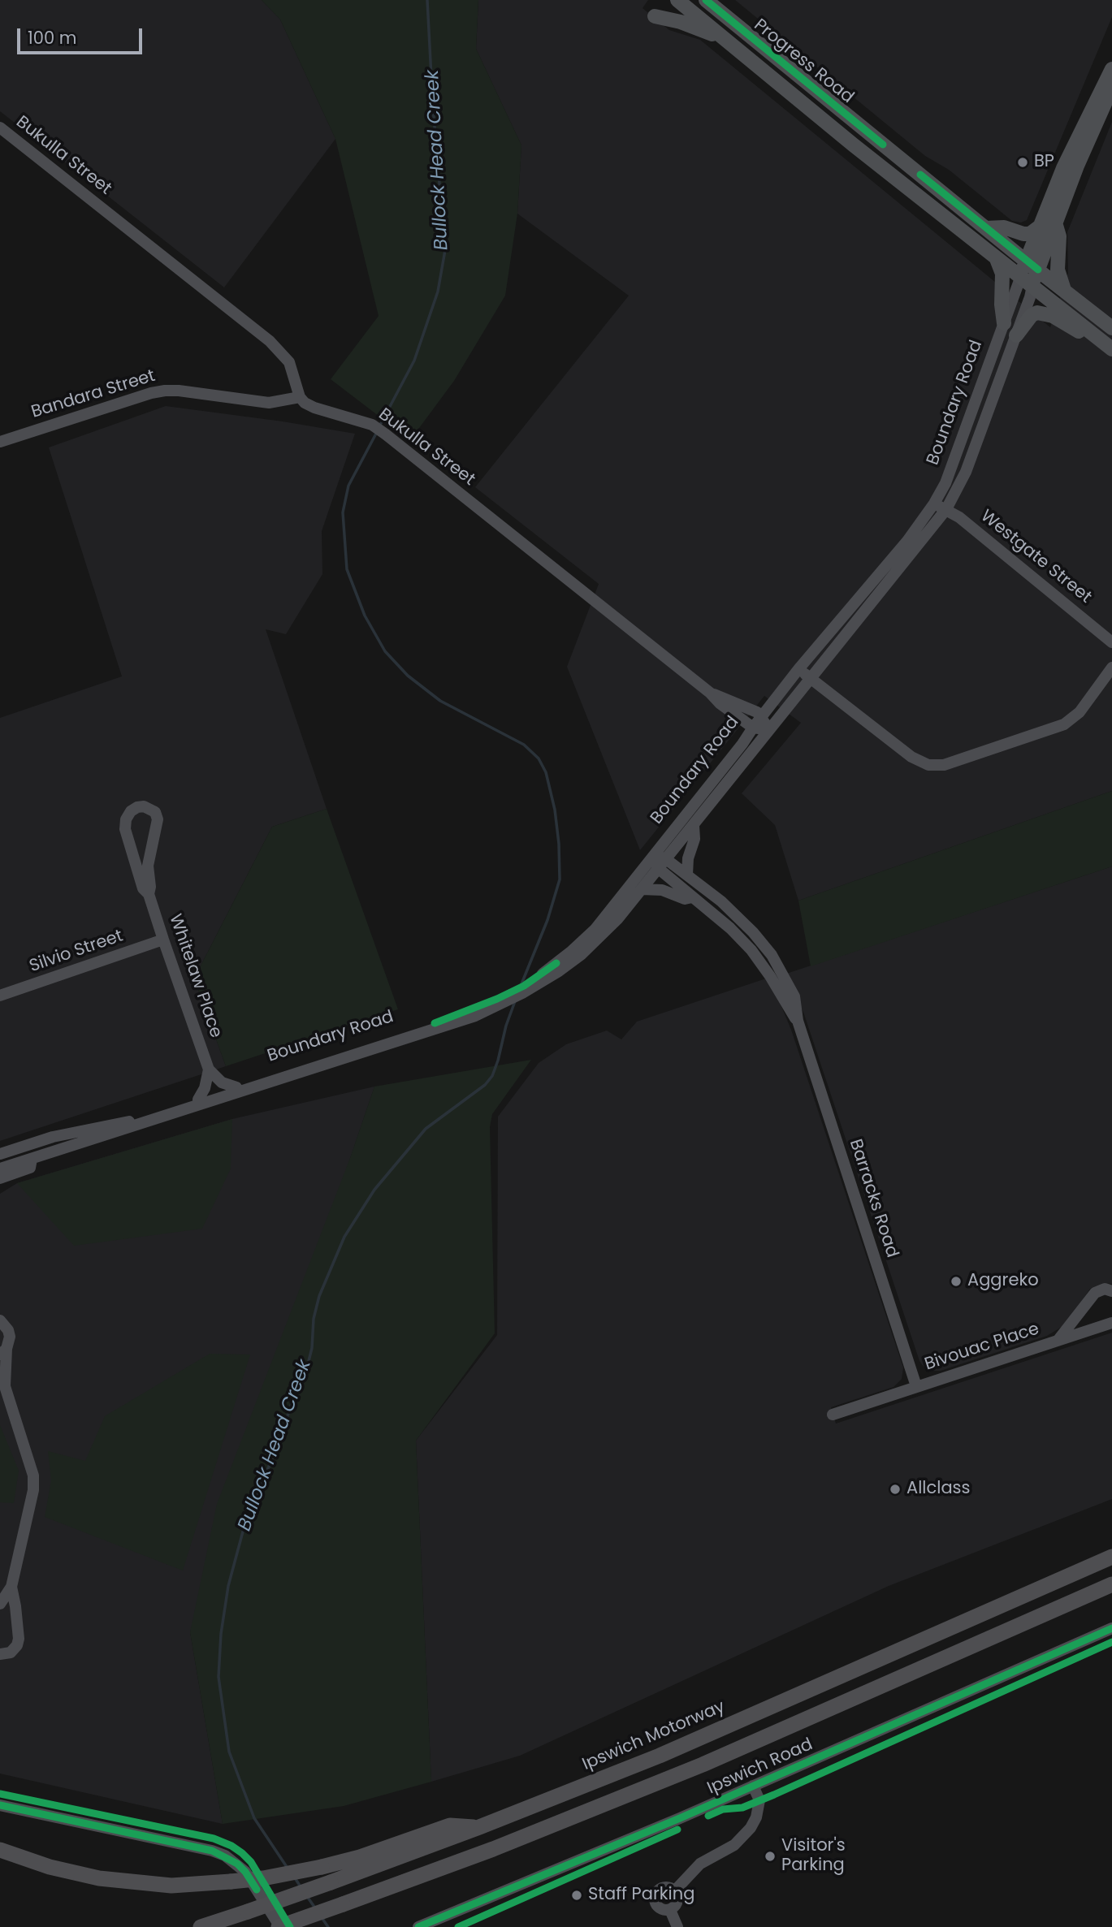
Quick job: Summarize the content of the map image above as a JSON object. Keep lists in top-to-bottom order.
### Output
{
  "streets": {
    "highway": ["Ipswich Motorway"],
    "main road": ["Progress Road", "Boundary Road"],
    "street": [
      "Bukulla Street",
      "Bandara Street",
      "Westgate Street",
      "Silvio Street",
      "Whitelaw Place",
      "Barracks Road",
      "Bivouac Place",
      "Ipswich Road"
    ]
  },
  "crossings": [
    ["Progress Road", "Boundary Road"],
    ["Bukulla Street", "Bandara Street"],
    ["Bukulla Street", "Boundary Road"],
    ["Boundary Road", "Westgate Street"],
    ["Boundary Road", "Barracks Road"],
    ["Silvio Street", "Whitelaw Place"],
    ["Barracks Road", "Bivouac Place"]
  ],
  "water": ["Bullock Head Creek"],
  "places": [
    "BP",
    "Aggreko",
    "Allclass",
    "Visitor's Parking",
    "Staff Parking"
  ],
  "scale_bar": "100 m"
}
